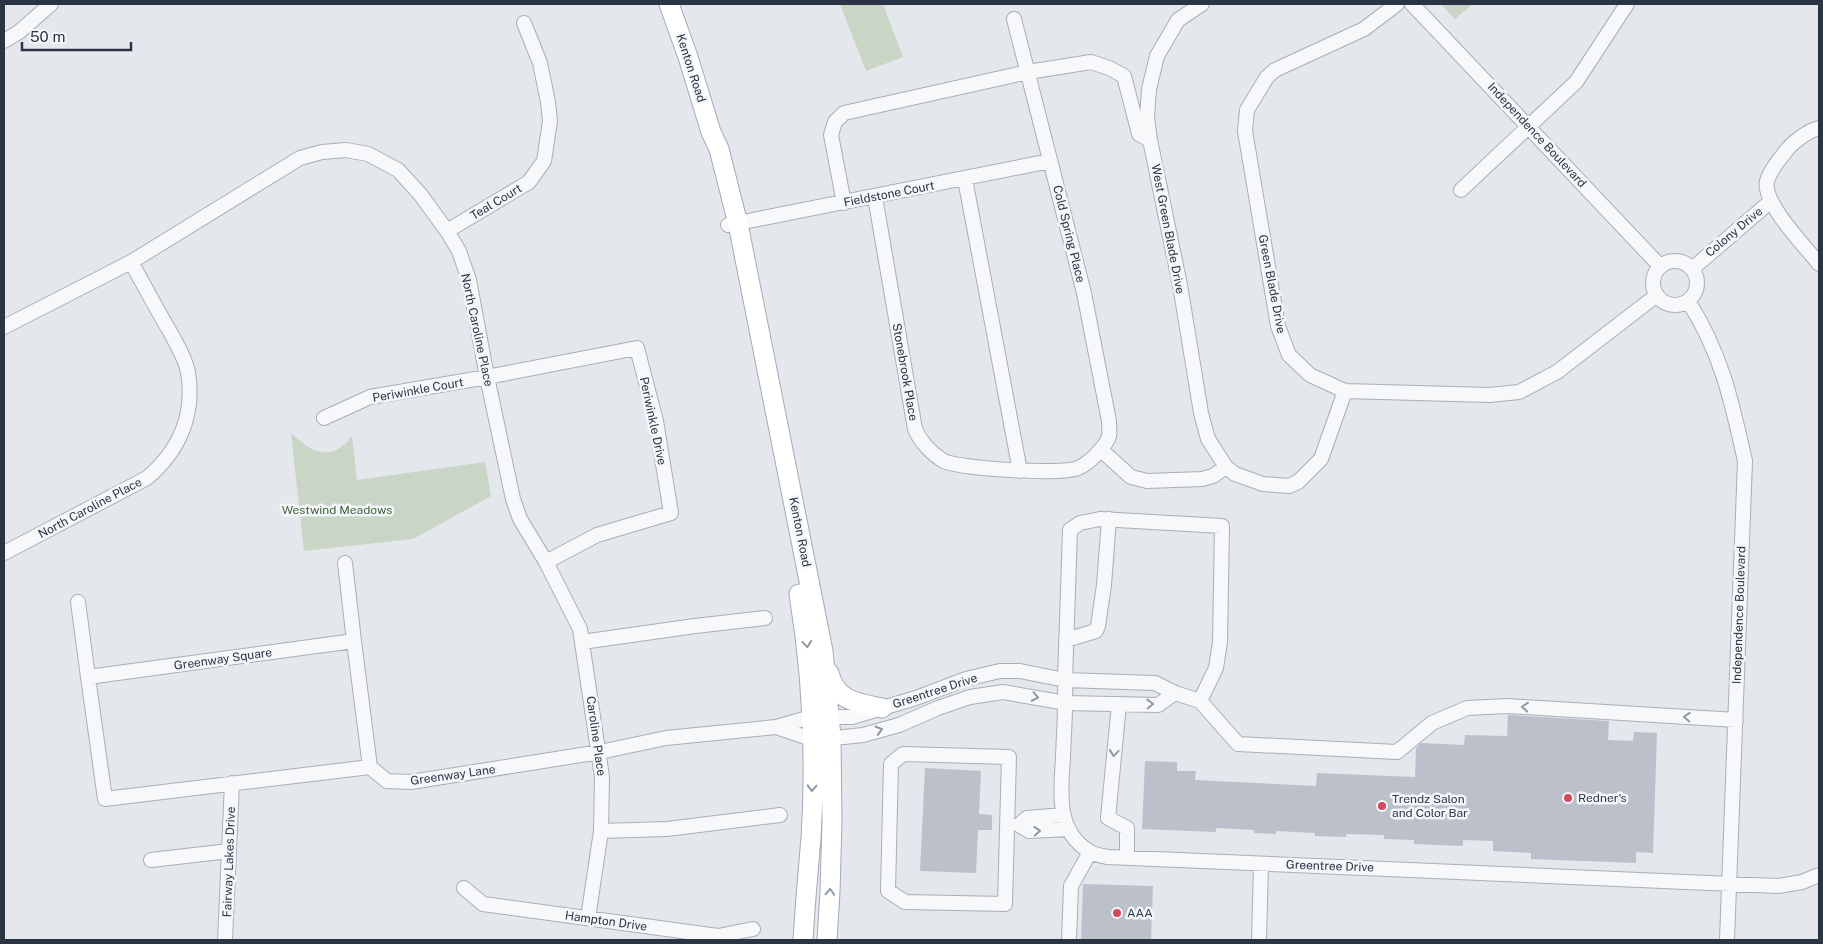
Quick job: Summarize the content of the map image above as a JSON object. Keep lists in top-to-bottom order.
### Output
{
  "streets": {
    "main road": ["Kenton Road"],
    "street": [
      "Independence Boulevard",
      "Fieldstone Court",
      "Teal Court",
      "West Green Blade Drive",
      "Colony Drive",
      "Cold Spring Place",
      "Green Blade Drive",
      "North Caroline Place",
      "Stonebrook Place",
      "Periwinkle Court",
      "Periwinkle Drive",
      "Greenway Square",
      "Greentree Drive",
      "Caroline Place",
      "Greenway Lane",
      "Fairway Lakes Drive",
      "Hampton Drive"
    ]
  },
  "crossings": [
    ["Kenton Road", "Fieldstone Court"],
    ["Kenton Road", "Greentree Drive"],
    ["Kenton Road", "Greenway Lane"],
    ["Independence Boulevard", "Colony Drive"],
    ["Independence Boulevard", "Green Blade Drive"],
    ["Independence Boulevard", "Greentree Drive"],
    ["Fieldstone Court", "Cold Spring Place"],
    ["Fieldstone Court", "Stonebrook Place"],
    ["Teal Court", "North Caroline Place"],
    ["Colony Drive", "Green Blade Drive"],
    ["Cold Spring Place", "Stonebrook Place"],
    ["North Caroline Place", "Periwinkle Court"],
    ["North Caroline Place", "Periwinkle Drive"],
    ["North Caroline Place", "Caroline Place"],
    ["Periwinkle Court", "Periwinkle Drive"],
    ["Periwinkle Drive", "Caroline Place"],
    ["Greentree Drive", "Greenway Lane"],
    ["Caroline Place", "Greenway Lane"],
    ["Caroline Place", "Hampton Drive"]
  ],
  "parks": ["Westwind Meadows"],
  "places": ["Redner's", "Trendz Salon and Color Bar", "AAA"],
  "scale_bar": "50 m"
}
